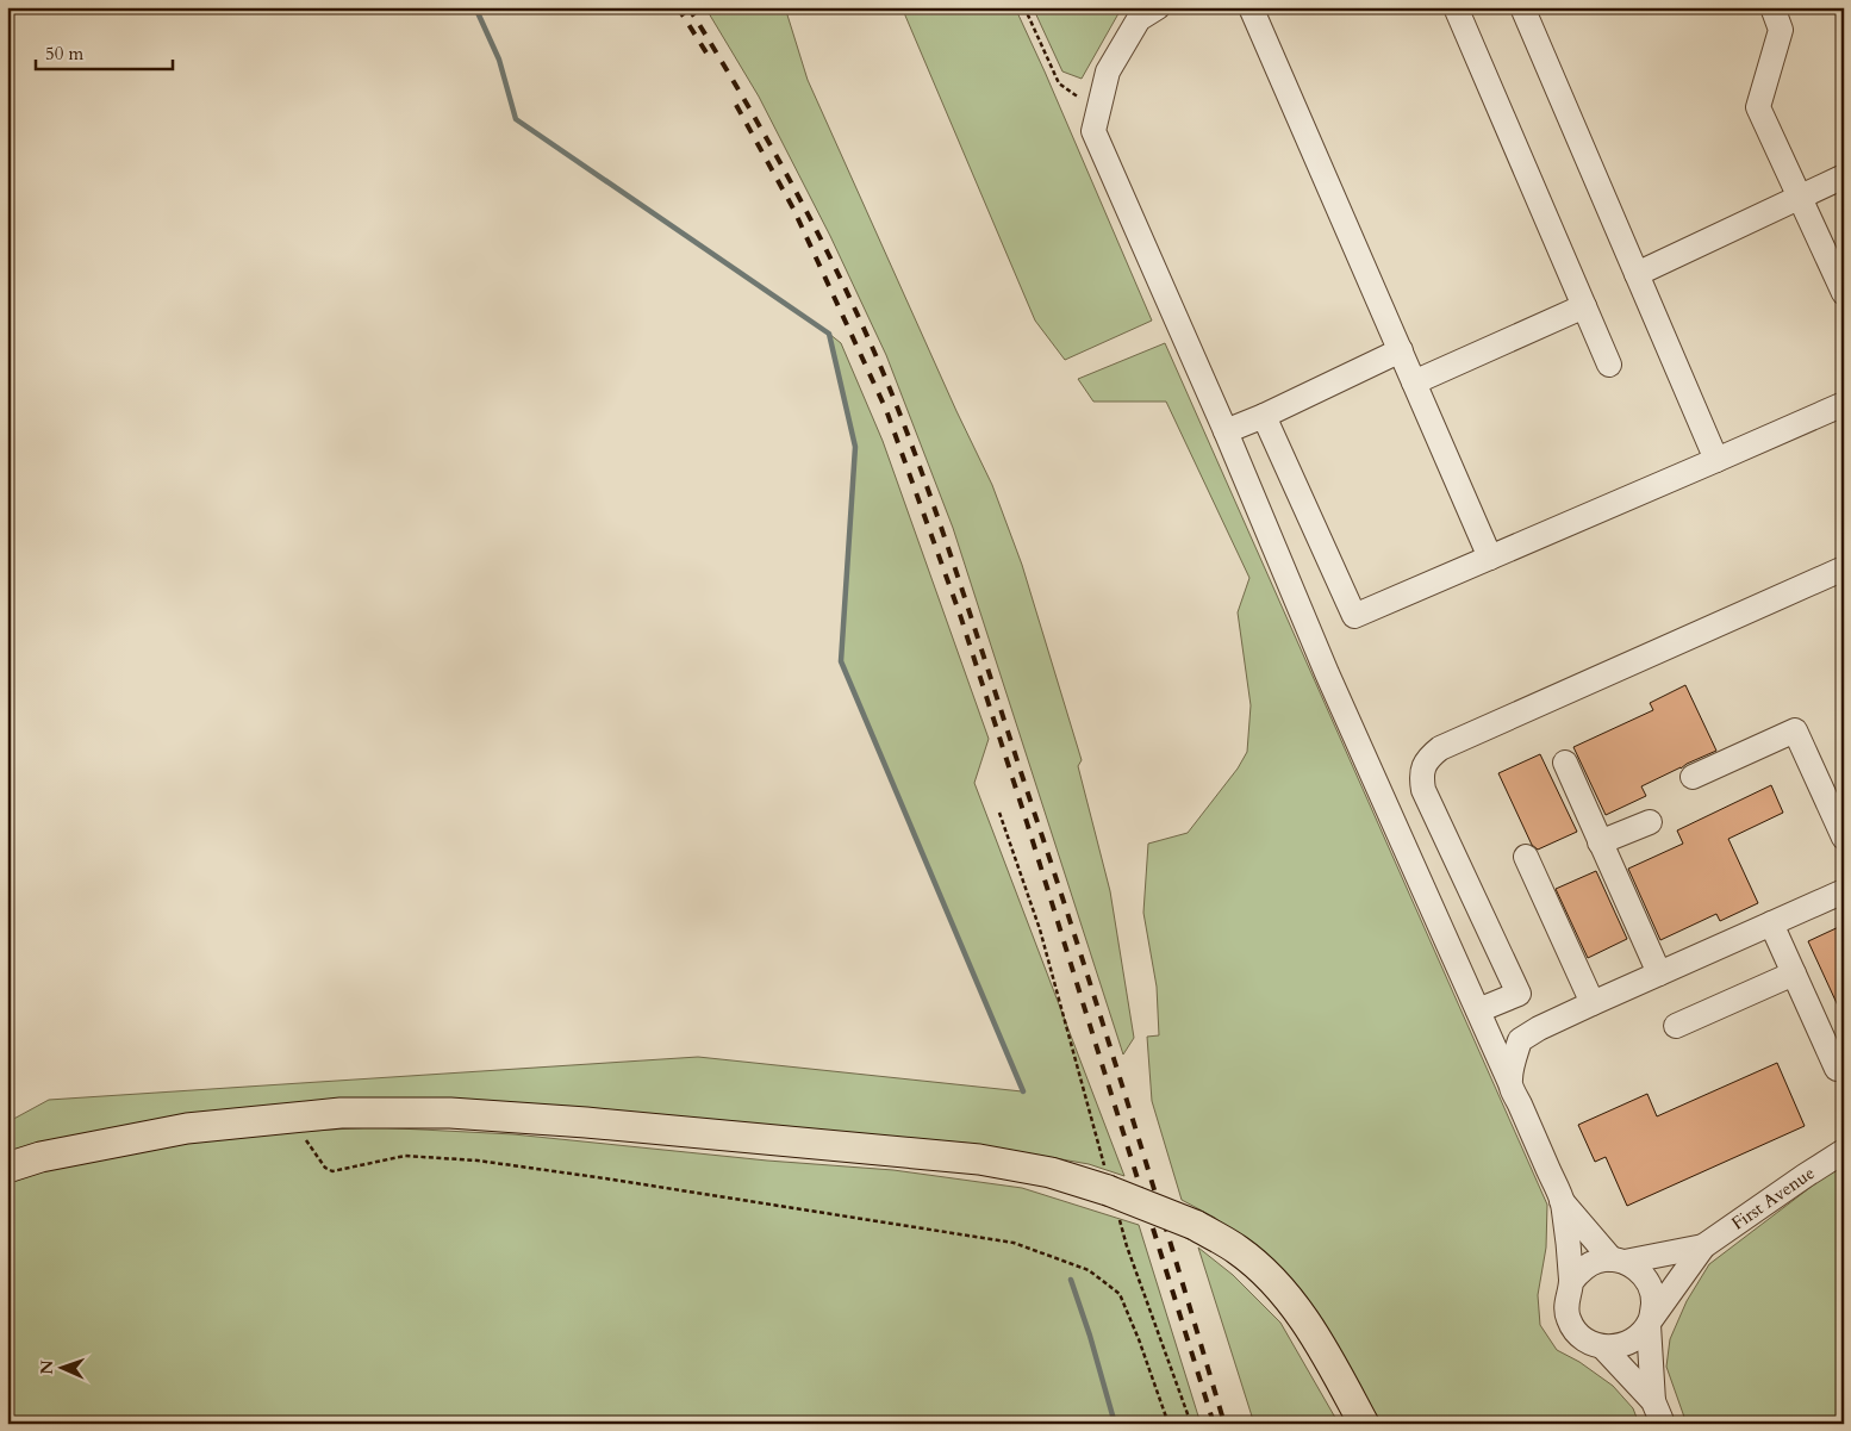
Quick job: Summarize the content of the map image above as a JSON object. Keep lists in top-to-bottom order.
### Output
{
  "streets": {
    "street": ["First Avenue"]
  },
  "scale_bar": "50 m",
  "north": "left"
}
